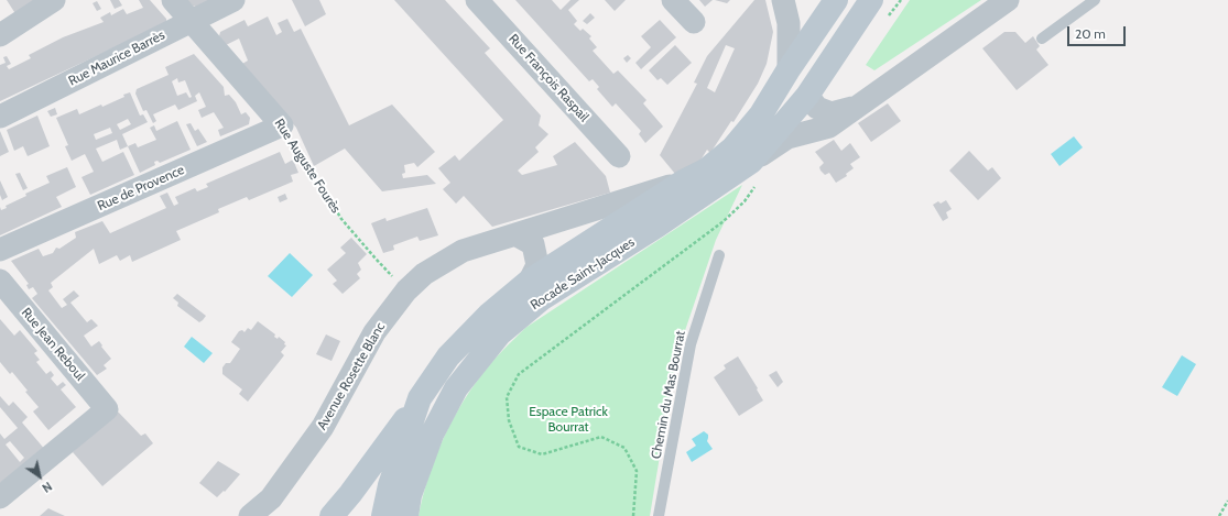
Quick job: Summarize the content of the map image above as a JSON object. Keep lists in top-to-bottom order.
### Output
{
  "streets": {
    "main road": ["Rocade Saint-Jacques"],
    "street": [
      "Rue Maurice Barrès",
      "Rue François Raspail",
      "Rue Auguste Fourès",
      "Rue de Provence",
      "Rue Jean Reboul",
      "Avenue Rosette Blanc"
    ],
    "lane": ["Chemin du Mas Bourrat"]
  },
  "crossings": [
    ["Rue Maurice Barrès", "Rue Auguste Fourès"],
    ["Rue Auguste Fourès", "Rue de Provence"],
    ["Rue Auguste Fourès", "Avenue Rosette Blanc"],
    ["Rocade Saint-Jacques", "Avenue Rosette Blanc"]
  ],
  "parks": ["Espace Patrick Bourrat"],
  "scale_bar": "20 m",
  "north": "bottom right"
}
